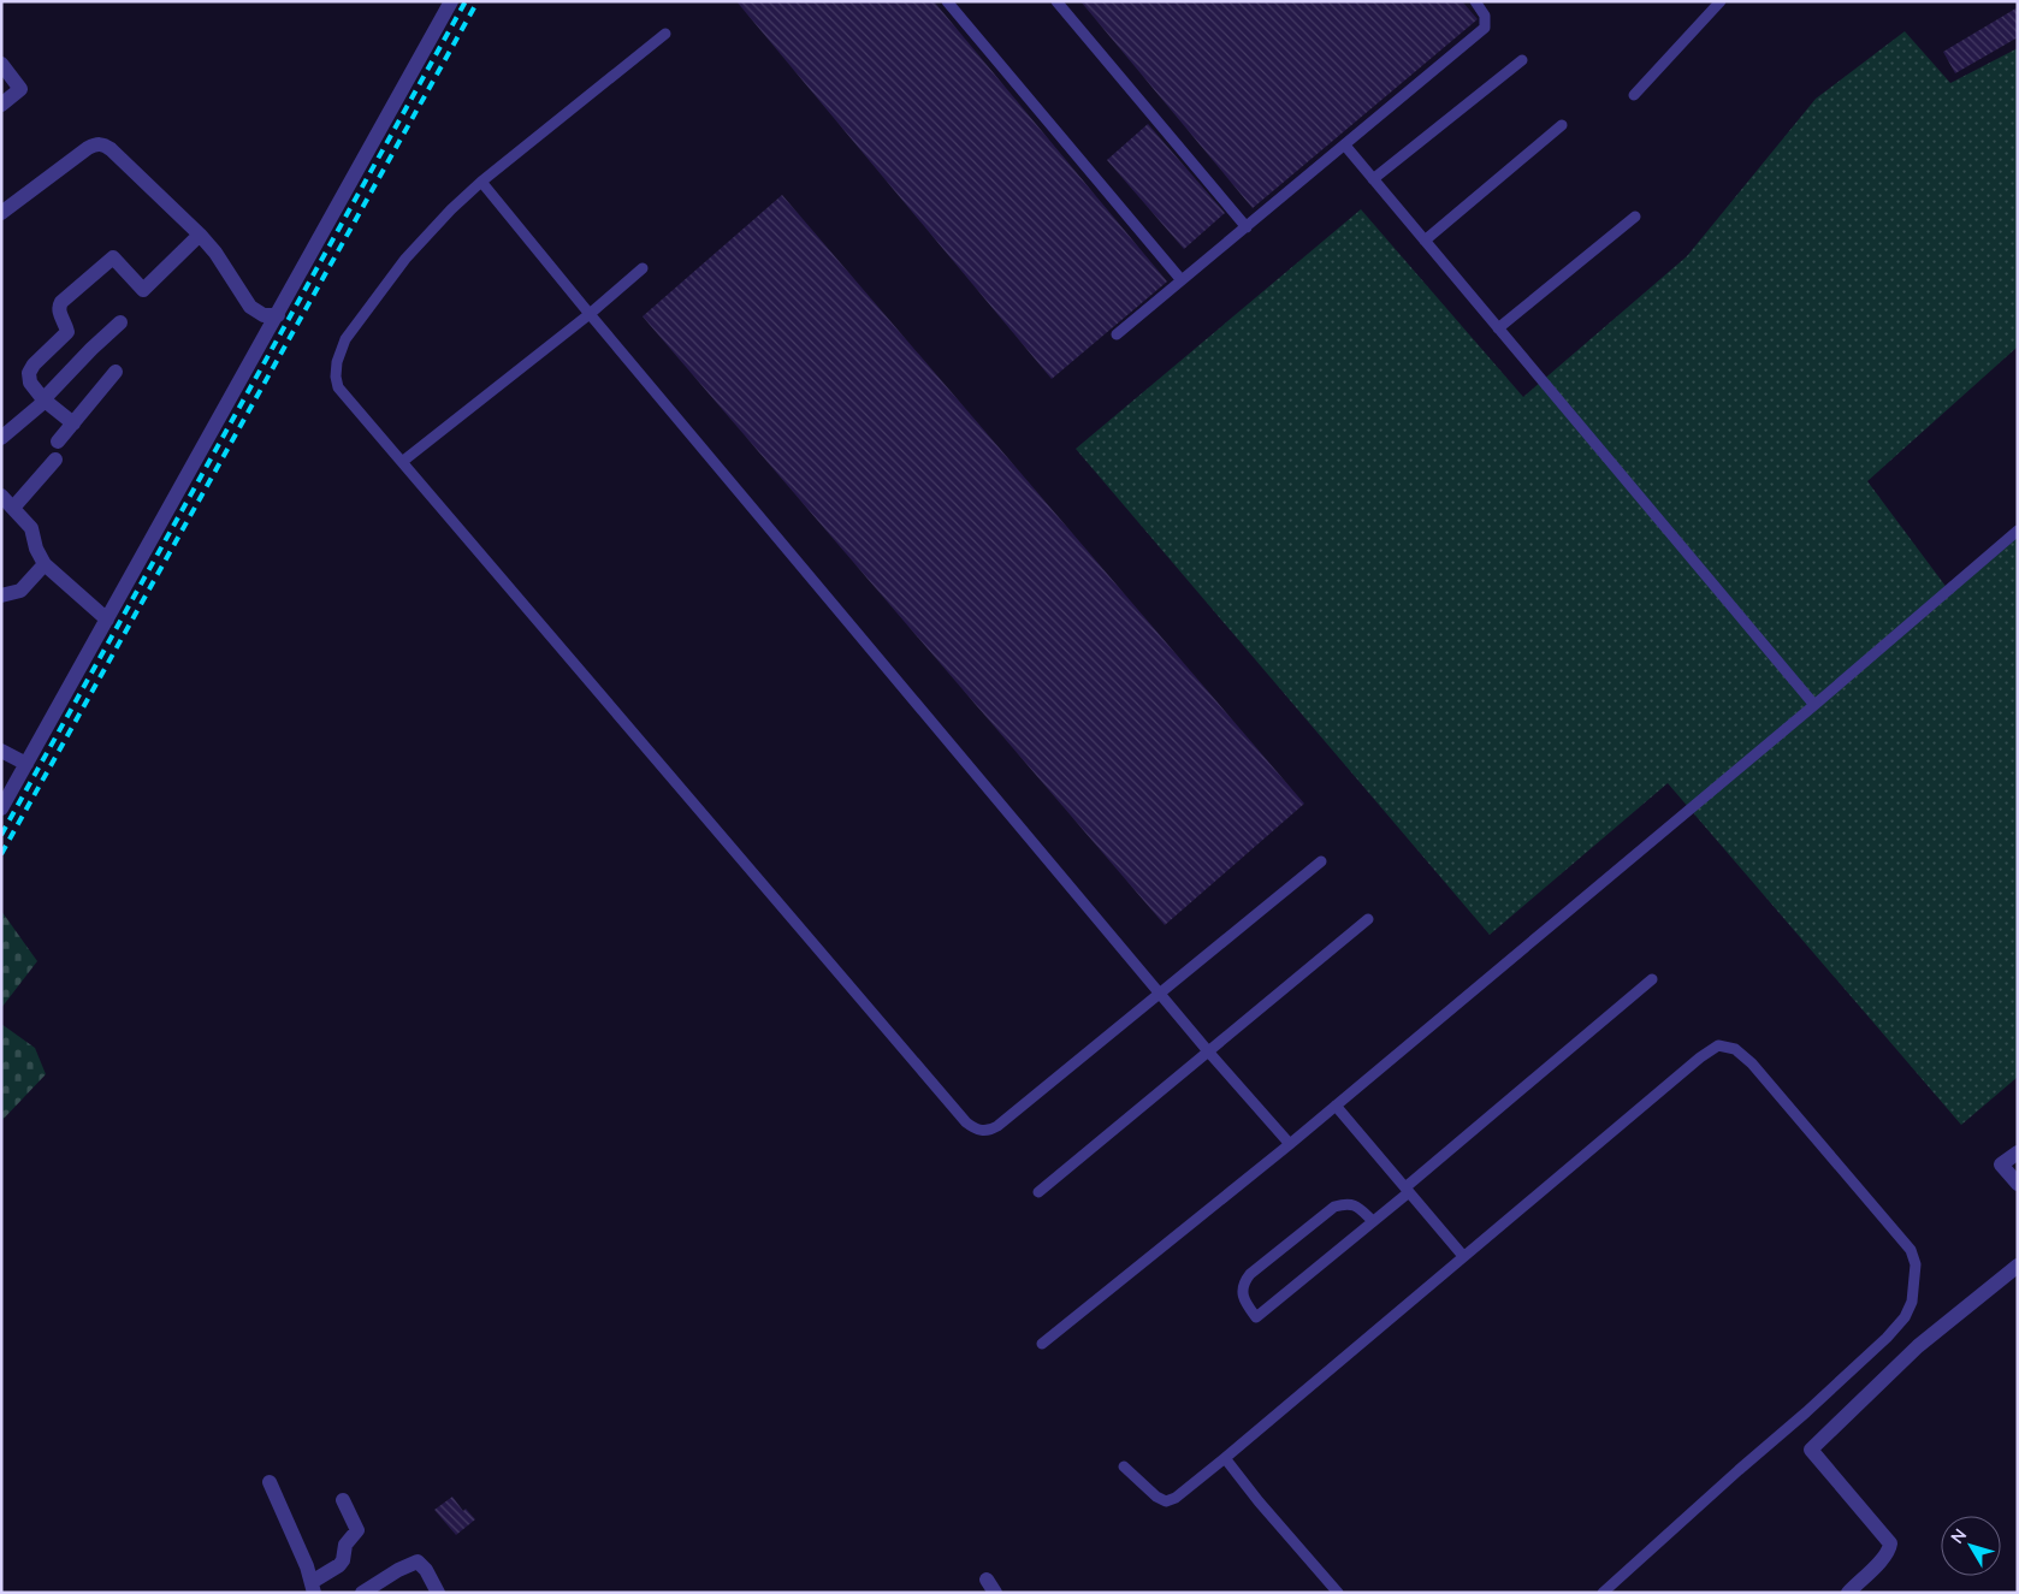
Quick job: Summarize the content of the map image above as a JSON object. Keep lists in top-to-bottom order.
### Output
{
  "north": "top left"
}
